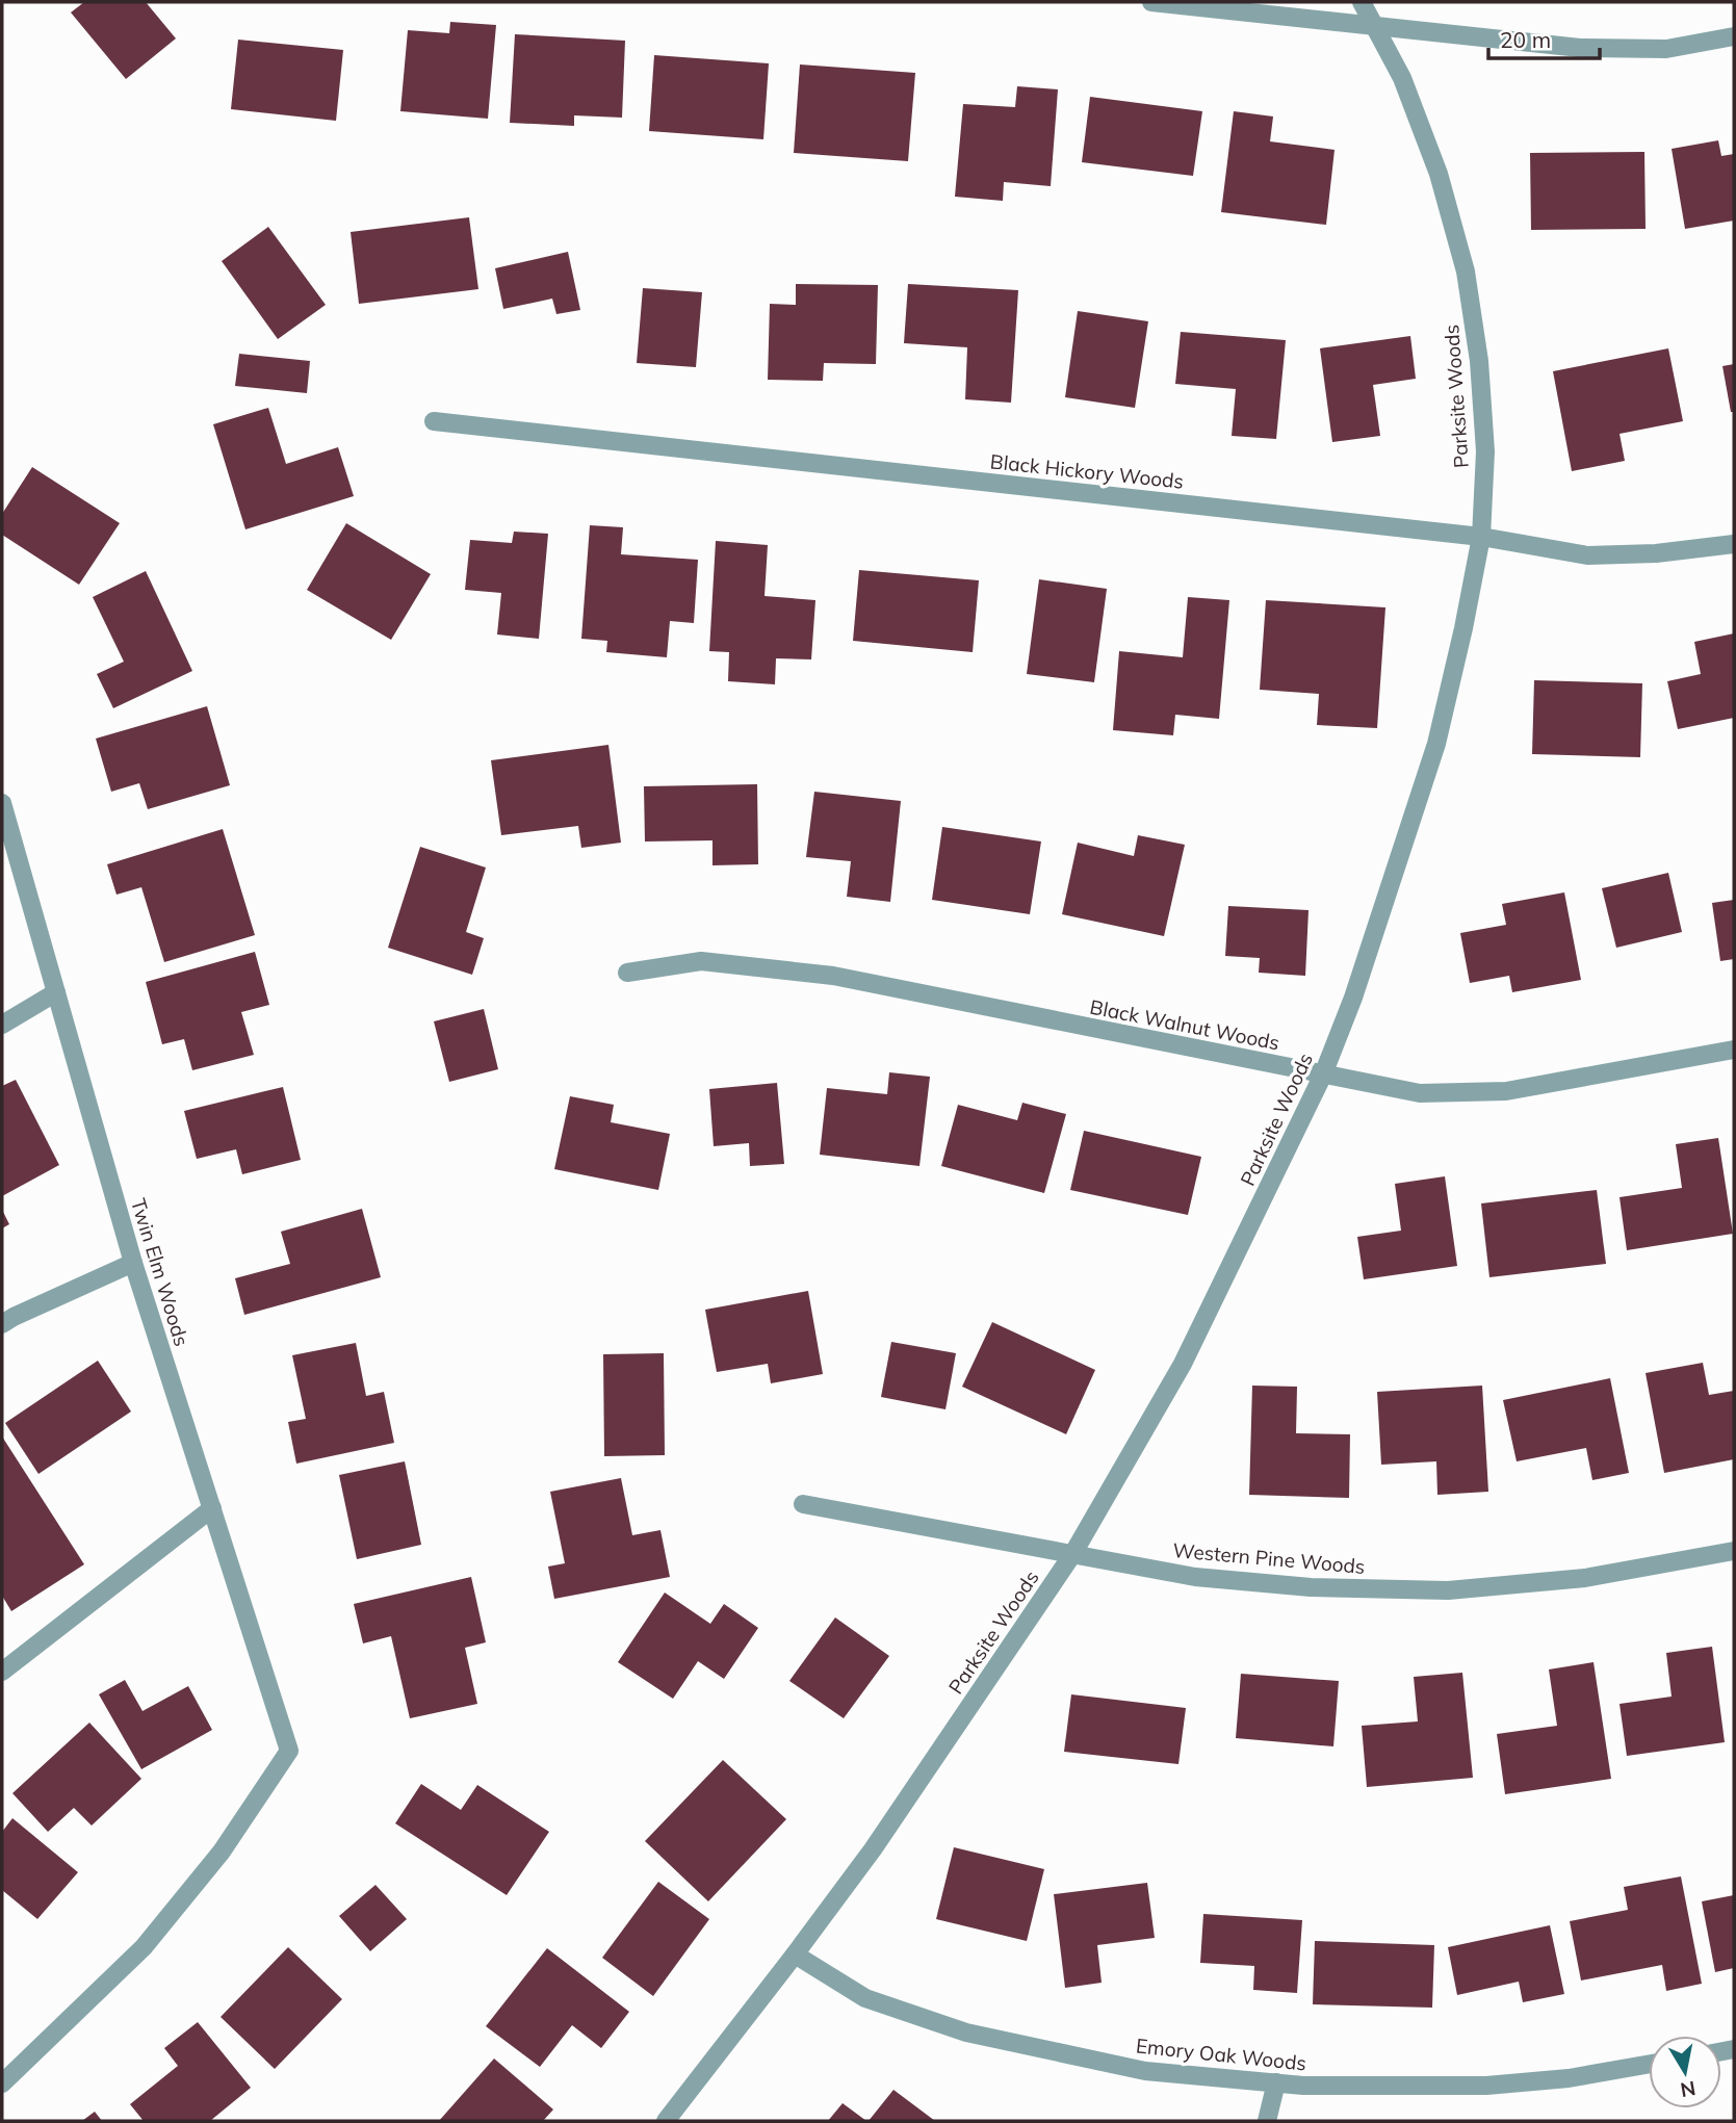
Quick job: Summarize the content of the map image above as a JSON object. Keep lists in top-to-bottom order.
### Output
{
  "streets": {
    "street": [
      "Parksite Woods",
      "Black Hickory Woods",
      "Black Walnut Woods",
      "Twin Elm Woods",
      "Western Pine Woods",
      "Emory Oak Woods"
    ]
  },
  "crossings": [
    ["Parksite Woods", "Black Hickory Woods"],
    ["Parksite Woods", "Black Walnut Woods"],
    ["Parksite Woods", "Western Pine Woods"],
    ["Parksite Woods", "Emory Oak Woods"]
  ],
  "scale_bar": "20 m",
  "north": "bottom"
}
